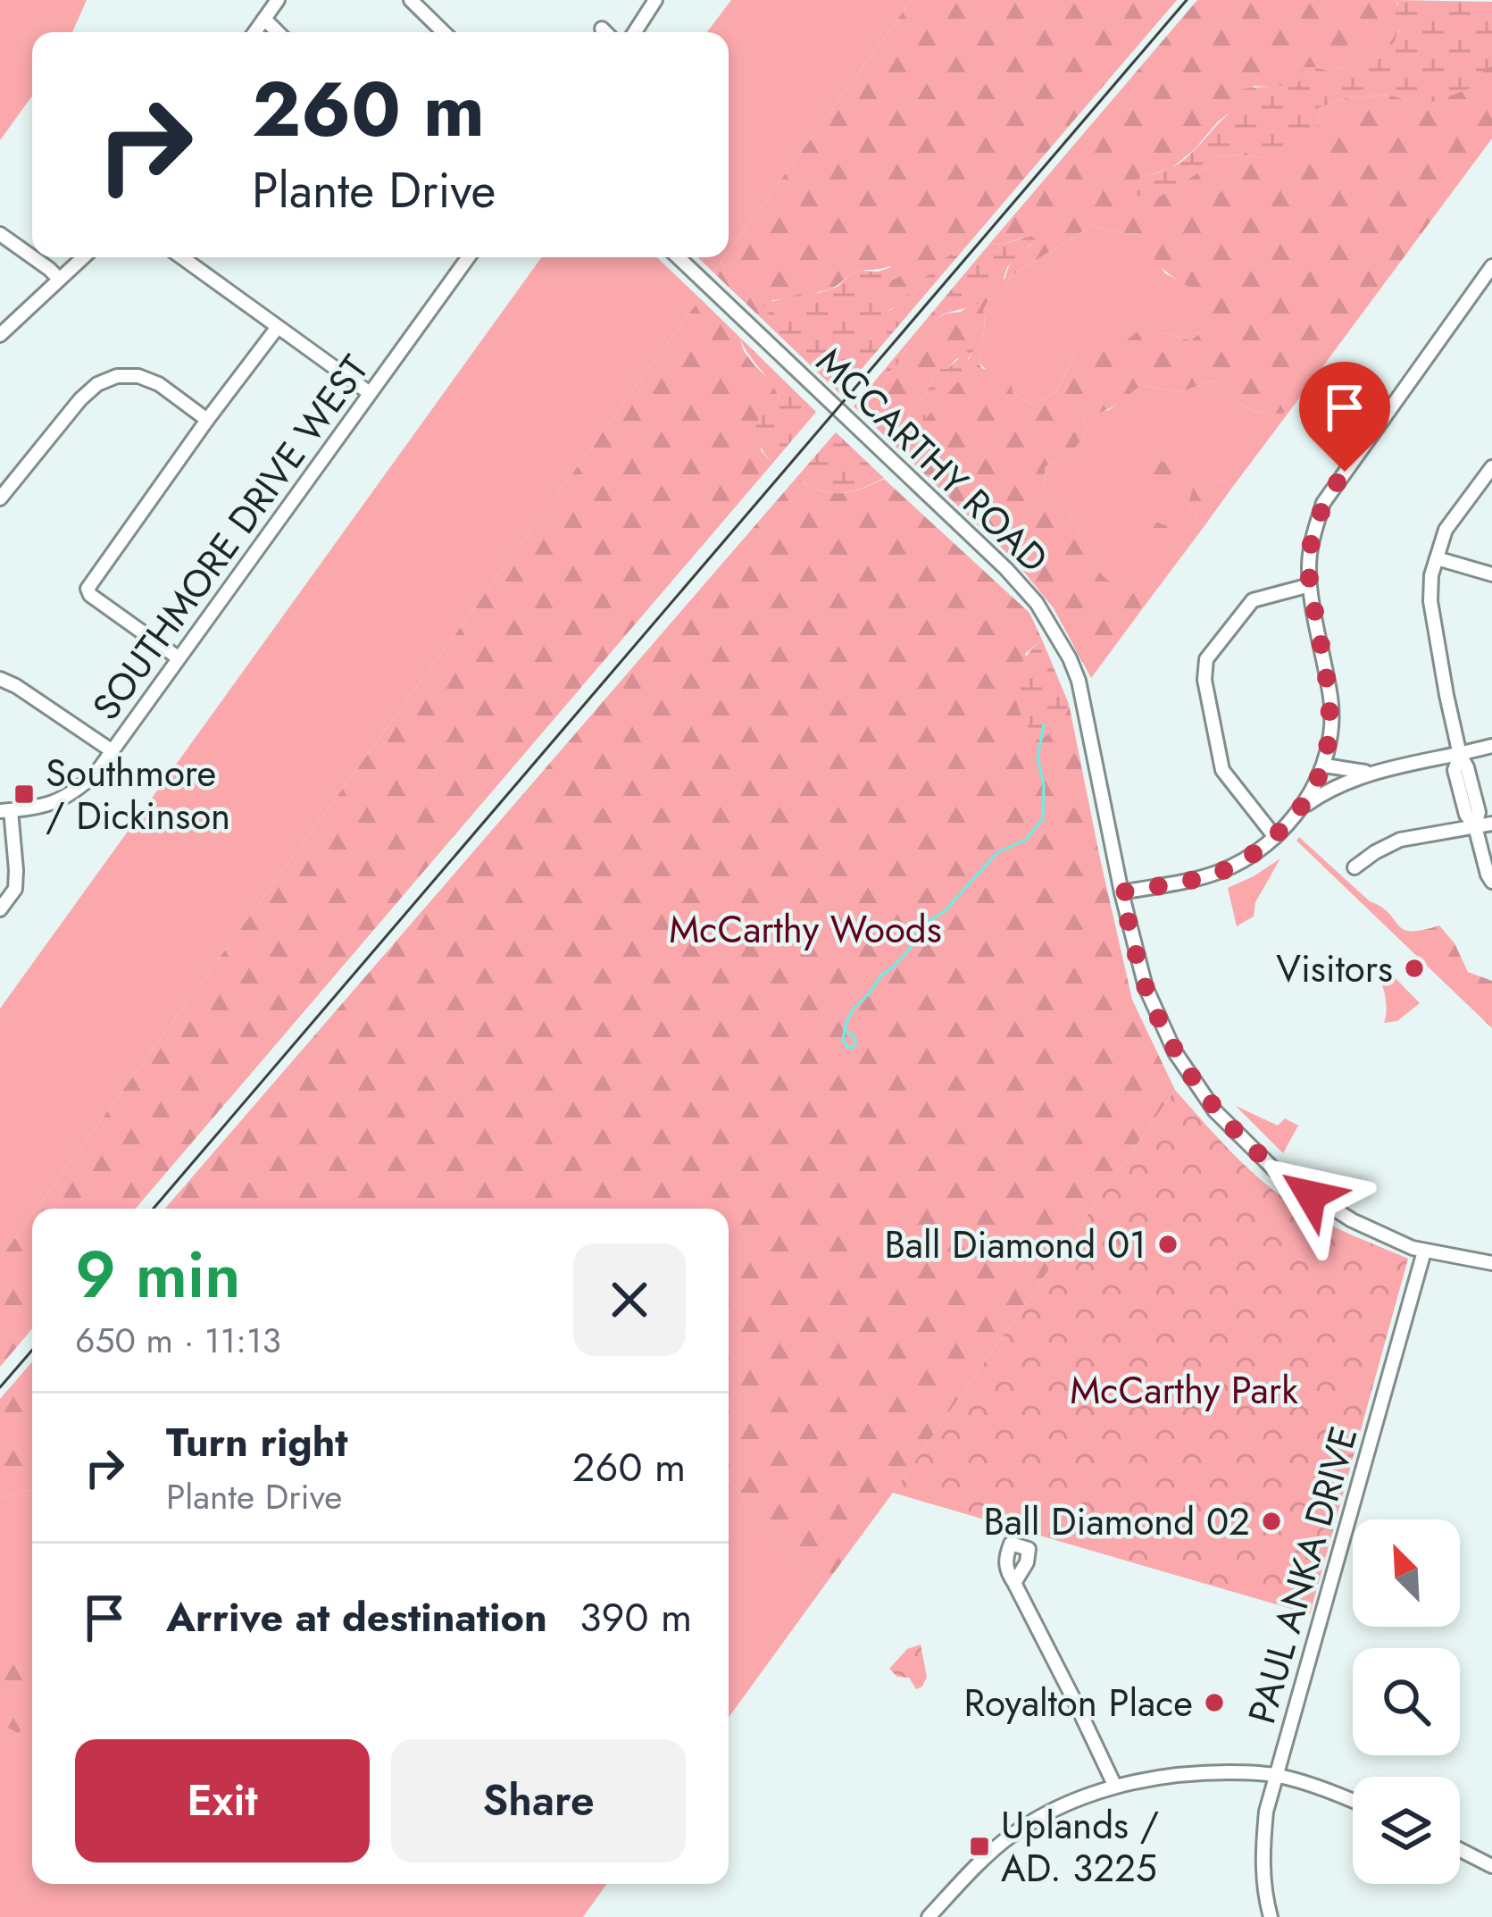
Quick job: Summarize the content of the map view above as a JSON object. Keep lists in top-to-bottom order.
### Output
{
  "streets": {
    "street": ["MCCARTHY ROAD", "SOUTHMORE DRIVE WEST", "PAUL ANKA DRIVE"]
  },
  "crossings": [
    ["MCCARTHY ROAD", "PAUL ANKA DRIVE"]
  ],
  "parks": ["McCarthy Woods", "McCarthy Park"],
  "places": {
    "transit": ["Southmore / Dickinson", "Uplands / AD. 3225"],
    "other": [
      "Visitors",
      "Ball Diamond 01",
      "Ball Diamond 02",
      "Royalton Place"
    ]
  },
  "north": "top left",
  "page": {
    "turn": ["260 m", "Plante Drive"],
    "heading": ["9 min", "650 m · 11:13"],
    "list": [
      {
        "name": "Turn right",
        "note": "Plante Drive",
        "value": "260 m"
      },
      {
        "name": "Arrive at destination",
        "value": "390 m"
      }
    ],
    "buttons": ["Exit", "Share"]
  }
}
